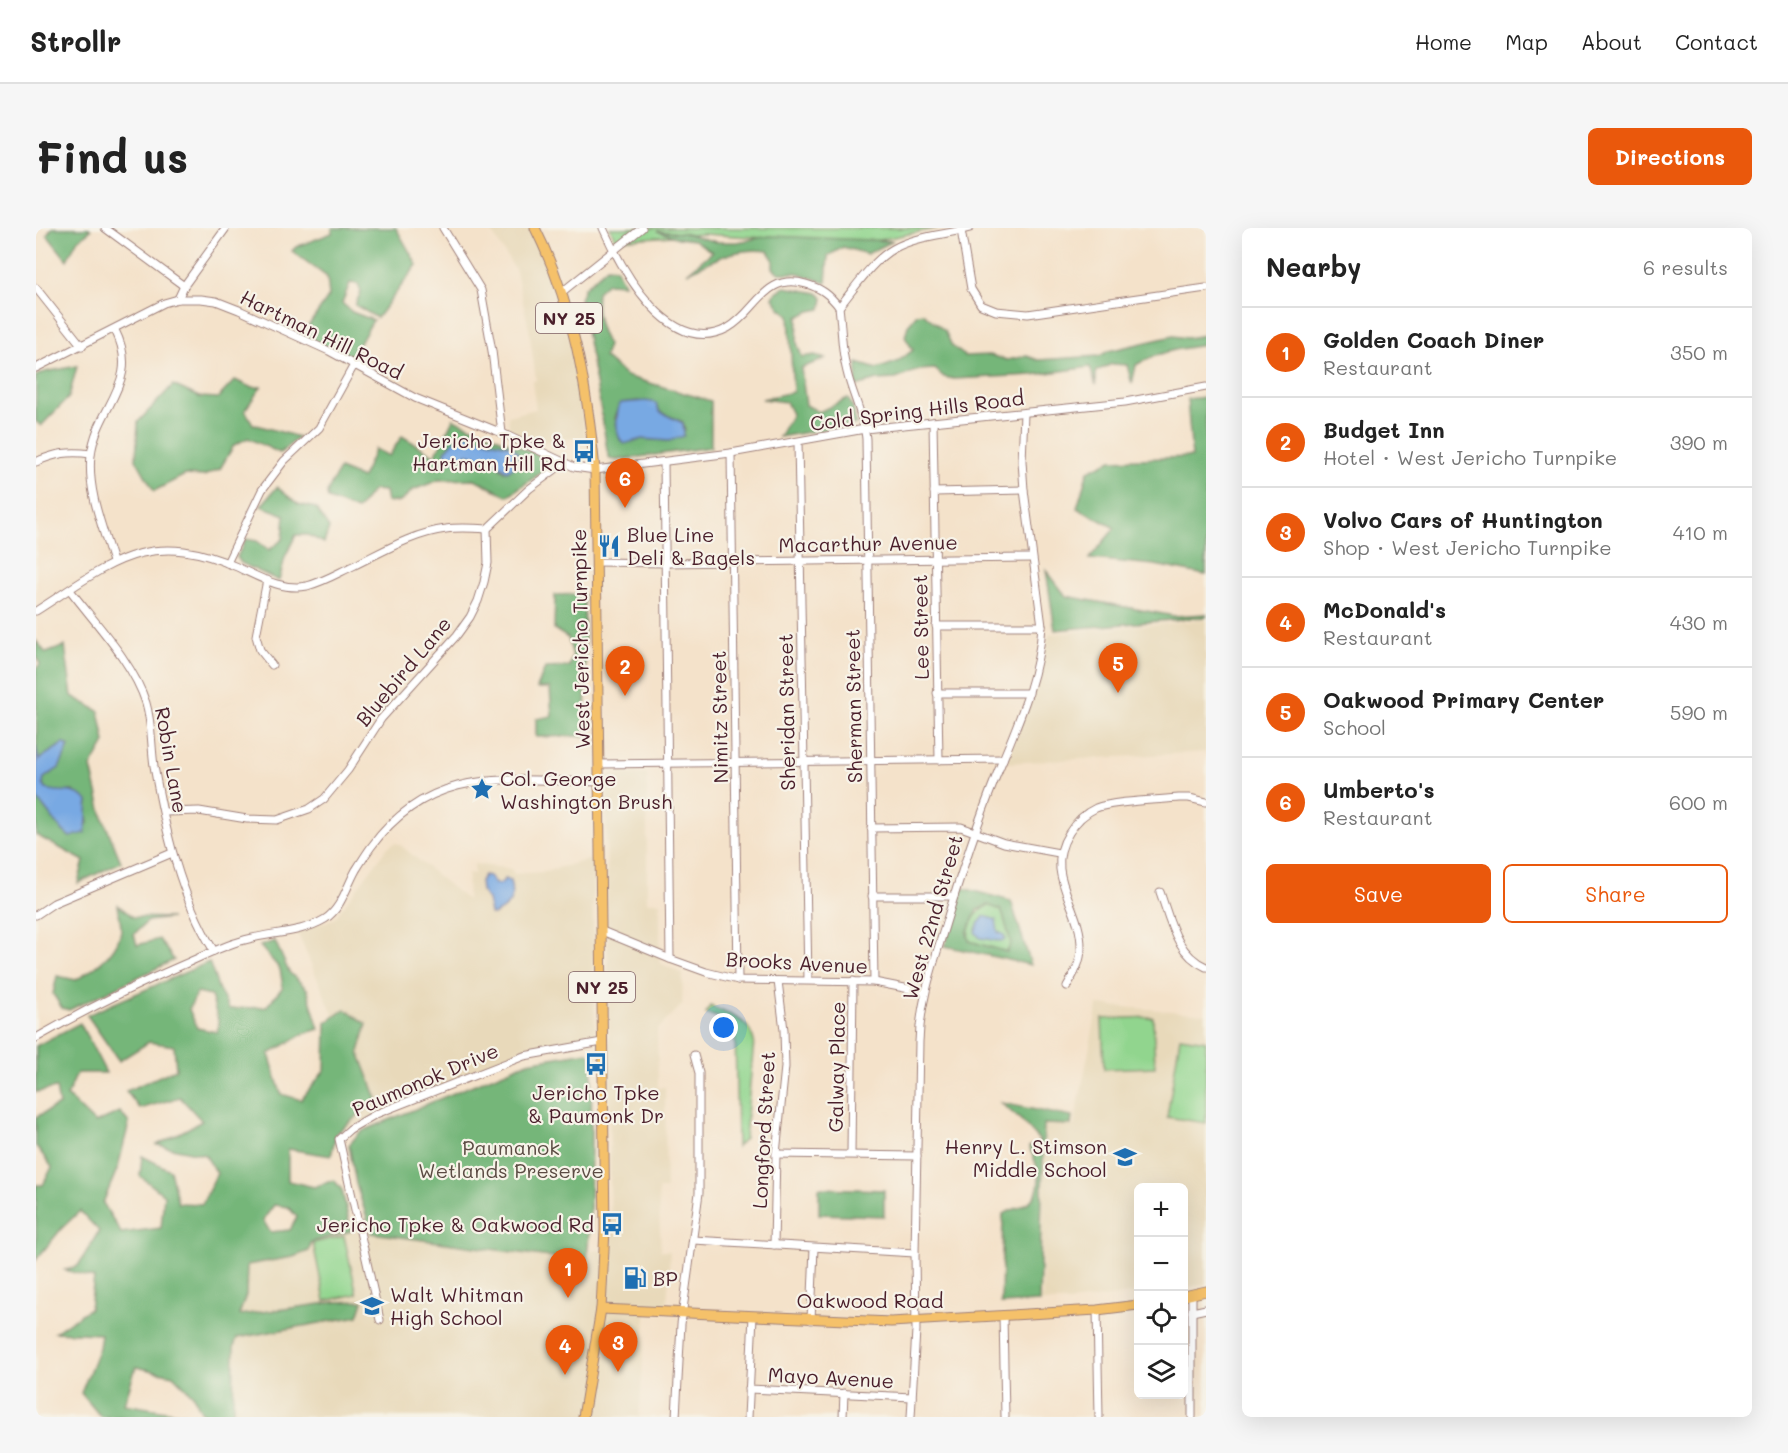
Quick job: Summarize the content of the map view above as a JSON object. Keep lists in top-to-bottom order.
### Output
{
  "streets": {
    "main road": ["NY 25", "West Jericho Turnpike", "Oakwood Road"],
    "street": [
      "Hartman Hill Road",
      "Cold Spring Hills Road",
      "Macarthur Avenue",
      "Lee Street",
      "Bluebird Lane",
      "Sherman Street",
      "Sheridan Street",
      "Nimitz Street",
      "Robin Lane",
      "West 22nd Street",
      "Brooks Avenue",
      "Galway Place",
      "Paumonok Drive",
      "Longford Street",
      "Mayo Avenue"
    ]
  },
  "crossings": [
    ["Hartman Hill Road", "Cold Spring Hills Road"],
    ["Hartman Hill Road", "West Jericho Turnpike"],
    ["Cold Spring Hills Road", "Lee Street"],
    ["Cold Spring Hills Road", "West Jericho Turnpike"],
    ["Cold Spring Hills Road", "Sherman Street"],
    ["Cold Spring Hills Road", "Sheridan Street"],
    ["Cold Spring Hills Road", "Nimitz Street"],
    ["Cold Spring Hills Road", "West 22nd Street"],
    ["Macarthur Avenue", "Lee Street"],
    ["Macarthur Avenue", "West Jericho Turnpike"],
    ["Macarthur Avenue", "Sherman Street"],
    ["Macarthur Avenue", "Sheridan Street"],
    ["Macarthur Avenue", "Nimitz Street"],
    ["Macarthur Avenue", "West 22nd Street"],
    ["West Jericho Turnpike", "Brooks Avenue"],
    ["West Jericho Turnpike", "Paumonok Drive"],
    ["West Jericho Turnpike", "Oakwood Road"],
    ["Bluebird Lane", "Robin Lane"],
    ["Sherman Street", "Brooks Avenue"],
    ["Sheridan Street", "Brooks Avenue"],
    ["Nimitz Street", "Brooks Avenue"],
    ["West 22nd Street", "Brooks Avenue"],
    ["West 22nd Street", "Oakwood Road"],
    ["West 22nd Street", "Mayo Avenue"],
    ["Brooks Avenue", "Galway Place"],
    ["Brooks Avenue", "Longford Street"]
  ],
  "parks": ["Paumanok Wetlands Preserve"],
  "places": {
    "bus stop": ["Jericho Tpke & Hartman Hill Rd", "Jericho Tpke & Paumonk Dr", "Jericho Tpke & Oakwood Rd"],
    "restaurant": ["Blue Line Deli & Bagels"],
    "place": ["Col. George Washington Brush"],
    "school or university": ["Henry L. Stimson Middle School", "Walt Whitman High School"],
    "fuel station": ["BP"]
  },
  "page": {
    "header": "Strollr",
    "nav": [
      "Home",
      "Map",
      "About",
      "Contact"
    ],
    "buttons": [
      "Directions",
      ["Save", "Share"]
    ],
    "title": "Find us",
    "heading": ["Nearby", "6 results"],
    "list": [
      {
        "mark": "1",
        "name": "Golden Coach Diner",
        "note": "Restaurant",
        "value": "350 m"
      },
      {
        "mark": "2",
        "name": "Budget Inn",
        "note": "Hotel · West Jericho Turnpike",
        "value": "390 m"
      },
      {
        "mark": "3",
        "name": "Volvo Cars of Huntington",
        "note": "Shop · West Jericho Turnpike",
        "value": "410 m"
      },
      {
        "mark": "4",
        "name": "McDonald's",
        "note": "Restaurant",
        "value": "430 m"
      },
      {
        "mark": "5",
        "name": "Oakwood Primary Center",
        "note": "School",
        "value": "590 m"
      },
      {
        "mark": "6",
        "name": "Umberto's",
        "note": "Restaurant",
        "value": "600 m"
      }
    ],
    "pins": [
      "6",
      "5",
      "2",
      "1",
      "3",
      "4"
    ],
    "map_buttons": ["+", "−"]
  }
}
